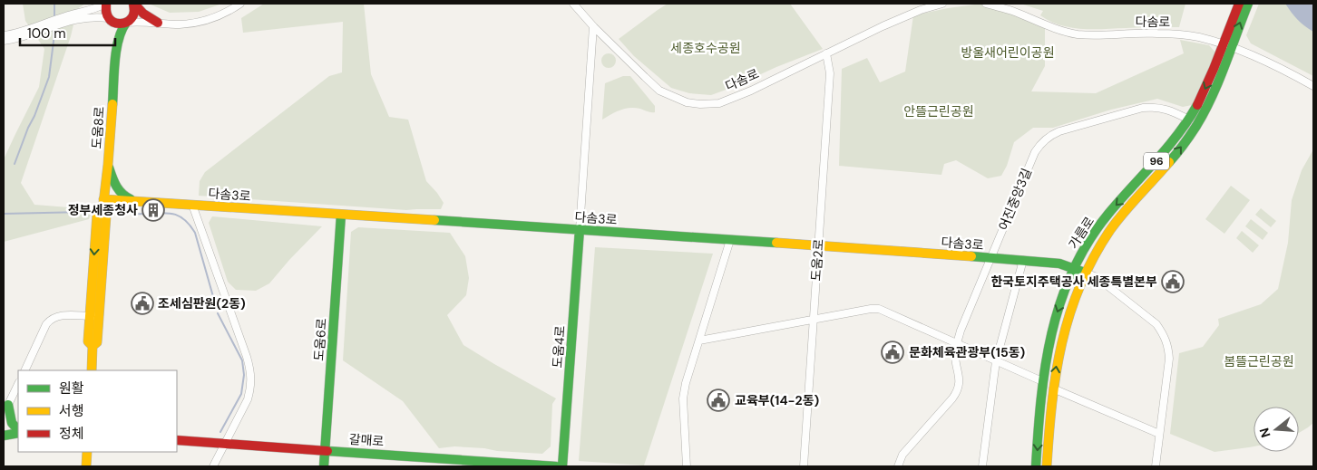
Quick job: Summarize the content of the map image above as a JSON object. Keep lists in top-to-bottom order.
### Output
{
  "streets": {
    "street": [
      "다솜로",
      "도움8로",
      "96",
      "다솜3로",
      "어진중앙3길",
      "가름로",
      "도움2로",
      "도움6로",
      "도움4로",
      "갈매로"
    ]
  },
  "crossings": [
    ["다솜로", "96"],
    ["다솜로", "가름로"],
    ["다솜로", "도움2로"],
    ["도움8로", "다솜3로"],
    ["96", "가름로"],
    ["다솜3로", "어진중앙3길"],
    ["다솜3로", "가름로"],
    ["다솜3로", "도움2로"],
    ["다솜3로", "도움6로"],
    ["다솜3로", "도움4로"],
    ["어진중앙3길", "가름로"],
    ["도움6로", "갈매로"]
  ],
  "parks": [
    "세종호수공원",
    "방울새어린이공원",
    "안뜰근린공원",
    "봄뜰근린공원"
  ],
  "places": {
    "building": ["정부세종청사"],
    "public building": [
      "한국토지주택공사 세종특별본부",
      "조세심판원(2동)",
      "문화체육관광부(15동)",
      "교육부(14-2동)"
    ]
  },
  "legend": ["원활", "서행", "정체"],
  "scale_bar": "100 m",
  "north": "left"
}
